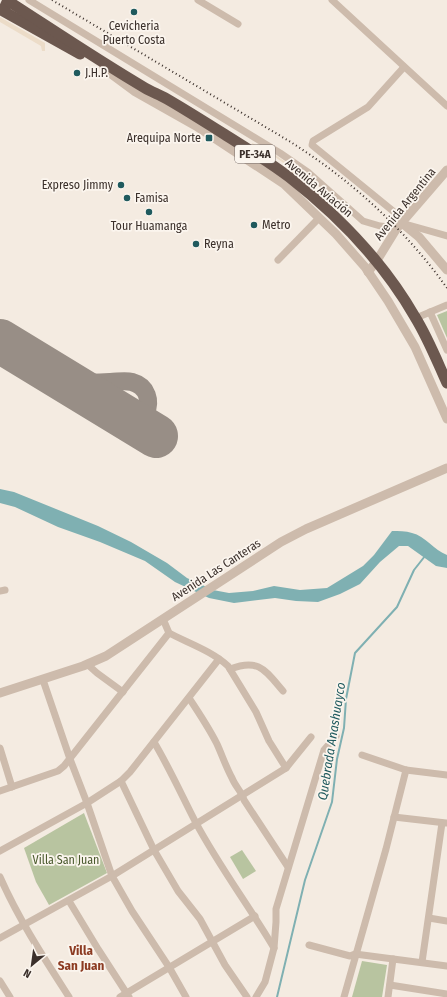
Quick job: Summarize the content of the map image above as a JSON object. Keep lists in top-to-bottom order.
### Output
{
  "streets": {
    "highway": ["PE-34A", "Avenida Aviación"],
    "street": ["Avenida Argentina", "Avenida Las Canteras"]
  },
  "crossings": [
    ["Avenida Aviación", "Avenida Argentina"]
  ],
  "districts": ["Villa San Juan"],
  "water": ["Quebrada Anashuayco"],
  "parks": ["Villa San Juan"],
  "places": {
    "other": [
      "Cevicheria Puerto Costa",
      "J.H.P.",
      "Expreso Jimmy",
      "Famisa",
      "Tour Huamanga",
      "Metro",
      "Reyna"
    ],
    "transit": ["Arequipa Norte"]
  },
  "north": "bottom left"
}
